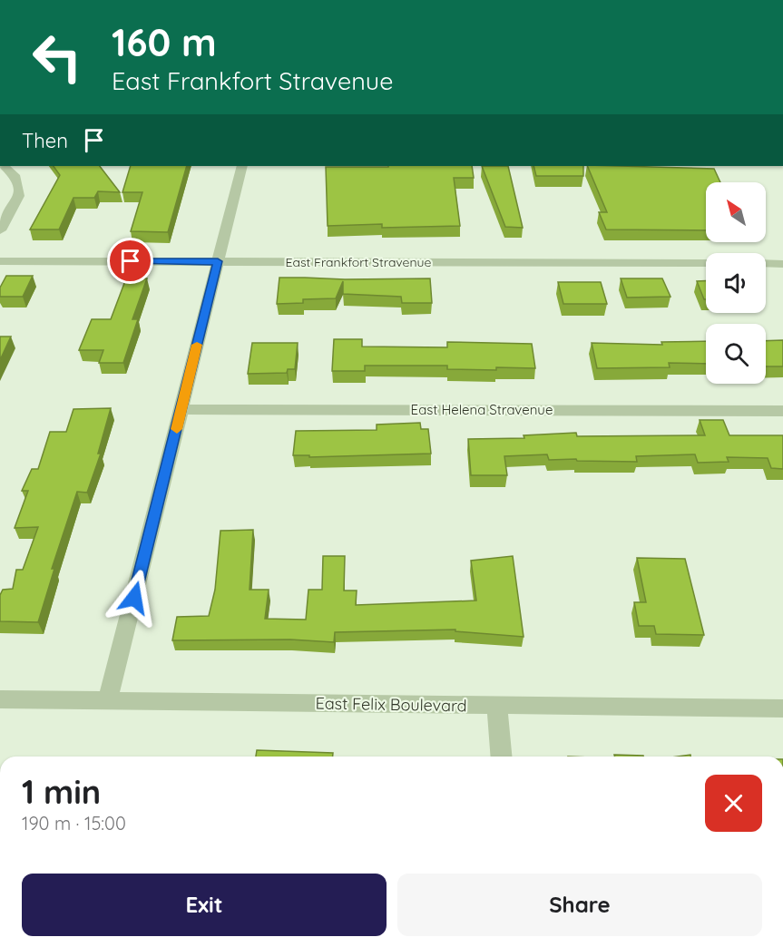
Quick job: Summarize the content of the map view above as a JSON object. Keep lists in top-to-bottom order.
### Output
{
  "streets": {
    "street": ["East Frankfort Stravenue", "East Helena Stravenue", "East Felix Boulevard"]
  },
  "north": "top left",
  "page": {
    "turn": ["160 m", "East Frankfort Stravenue"],
    "then": "Then",
    "heading": ["1 min", "190 m · 15:00"],
    "buttons": ["Exit", "Share"]
  }
}
